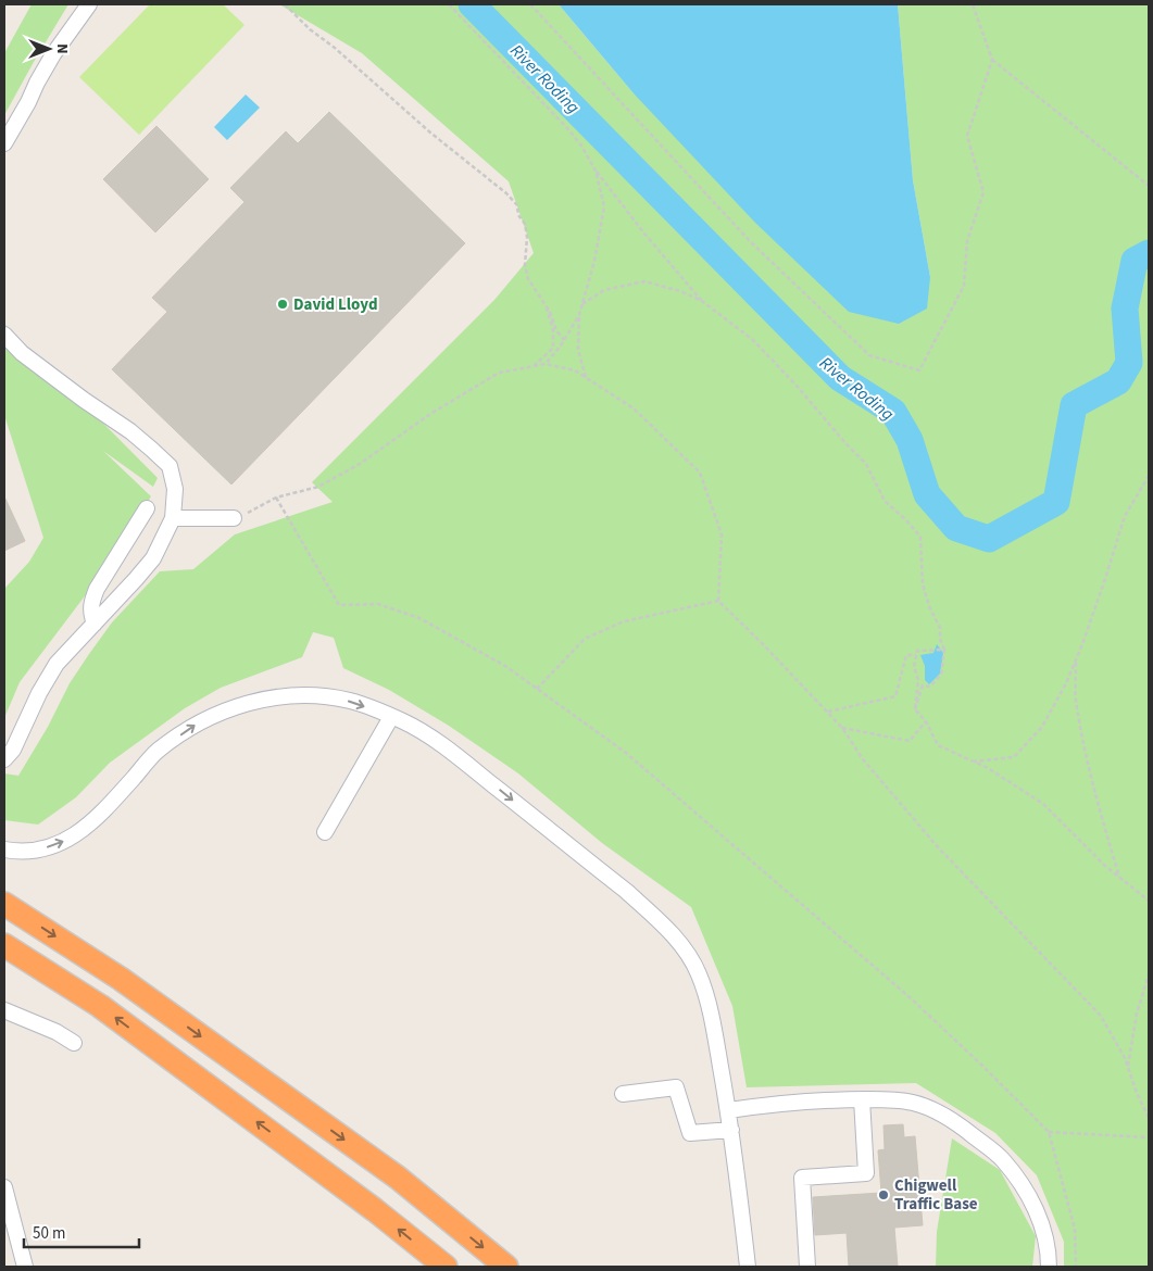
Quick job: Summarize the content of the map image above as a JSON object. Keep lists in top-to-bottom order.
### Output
{
  "water": ["River Roding"],
  "places": ["David Lloyd", "Chigwell Traffic Base"],
  "scale_bar": "50 m",
  "north": "right"
}
